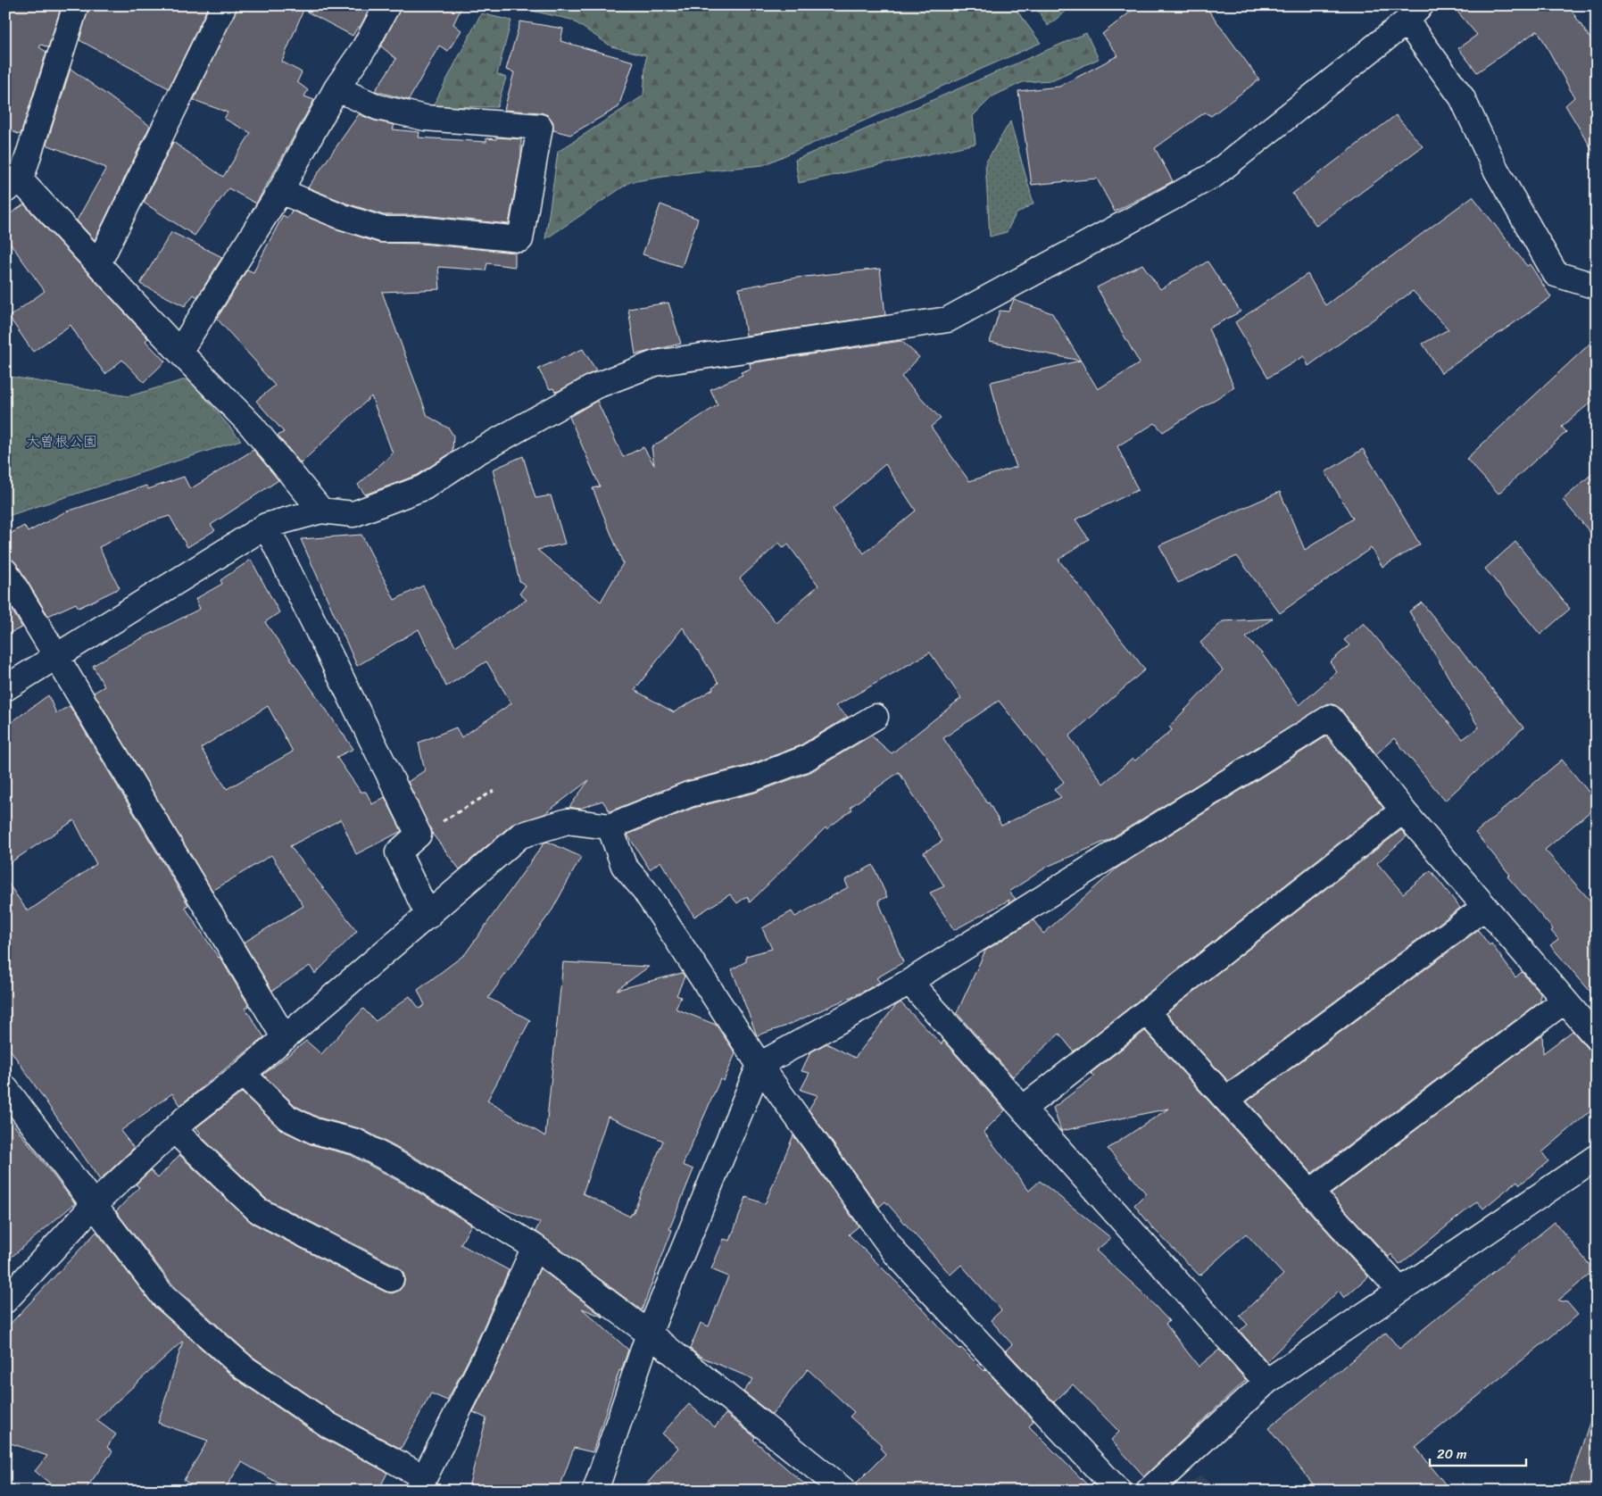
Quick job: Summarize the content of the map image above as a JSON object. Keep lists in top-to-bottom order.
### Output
{
  "parks": ["大曽根公園"],
  "scale_bar": "20 m"
}
